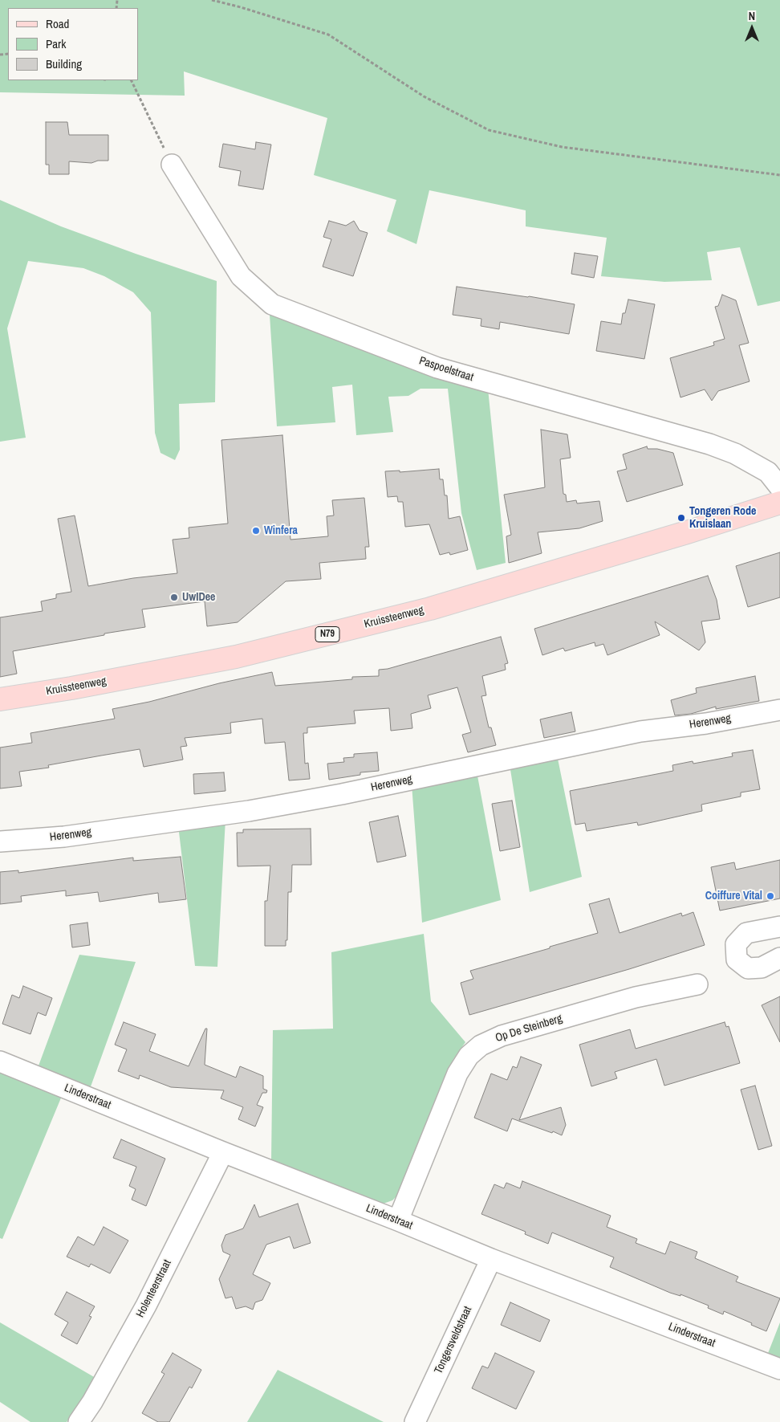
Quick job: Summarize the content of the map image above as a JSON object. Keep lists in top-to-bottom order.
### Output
{
  "streets": {
    "main road": ["Kruissteenweg", "N79"],
    "street": [
      "Paspoelstraat",
      "Herenweg",
      "Op De Steinberg",
      "Linderstraat",
      "Holenteerstraat",
      "Tongersveldstraat"
    ]
  },
  "crossings": [
    ["Op De Steinberg", "Linderstraat"],
    ["Linderstraat", "Holenteerstraat"],
    ["Linderstraat", "Tongersveldstraat"]
  ],
  "places": [
    "Tongeren Rode Kruislaan",
    "Winfera",
    "UwIDee",
    "Coiffure Vital"
  ],
  "legend": ["Road", "Park", "Building"],
  "north": "top"
}
